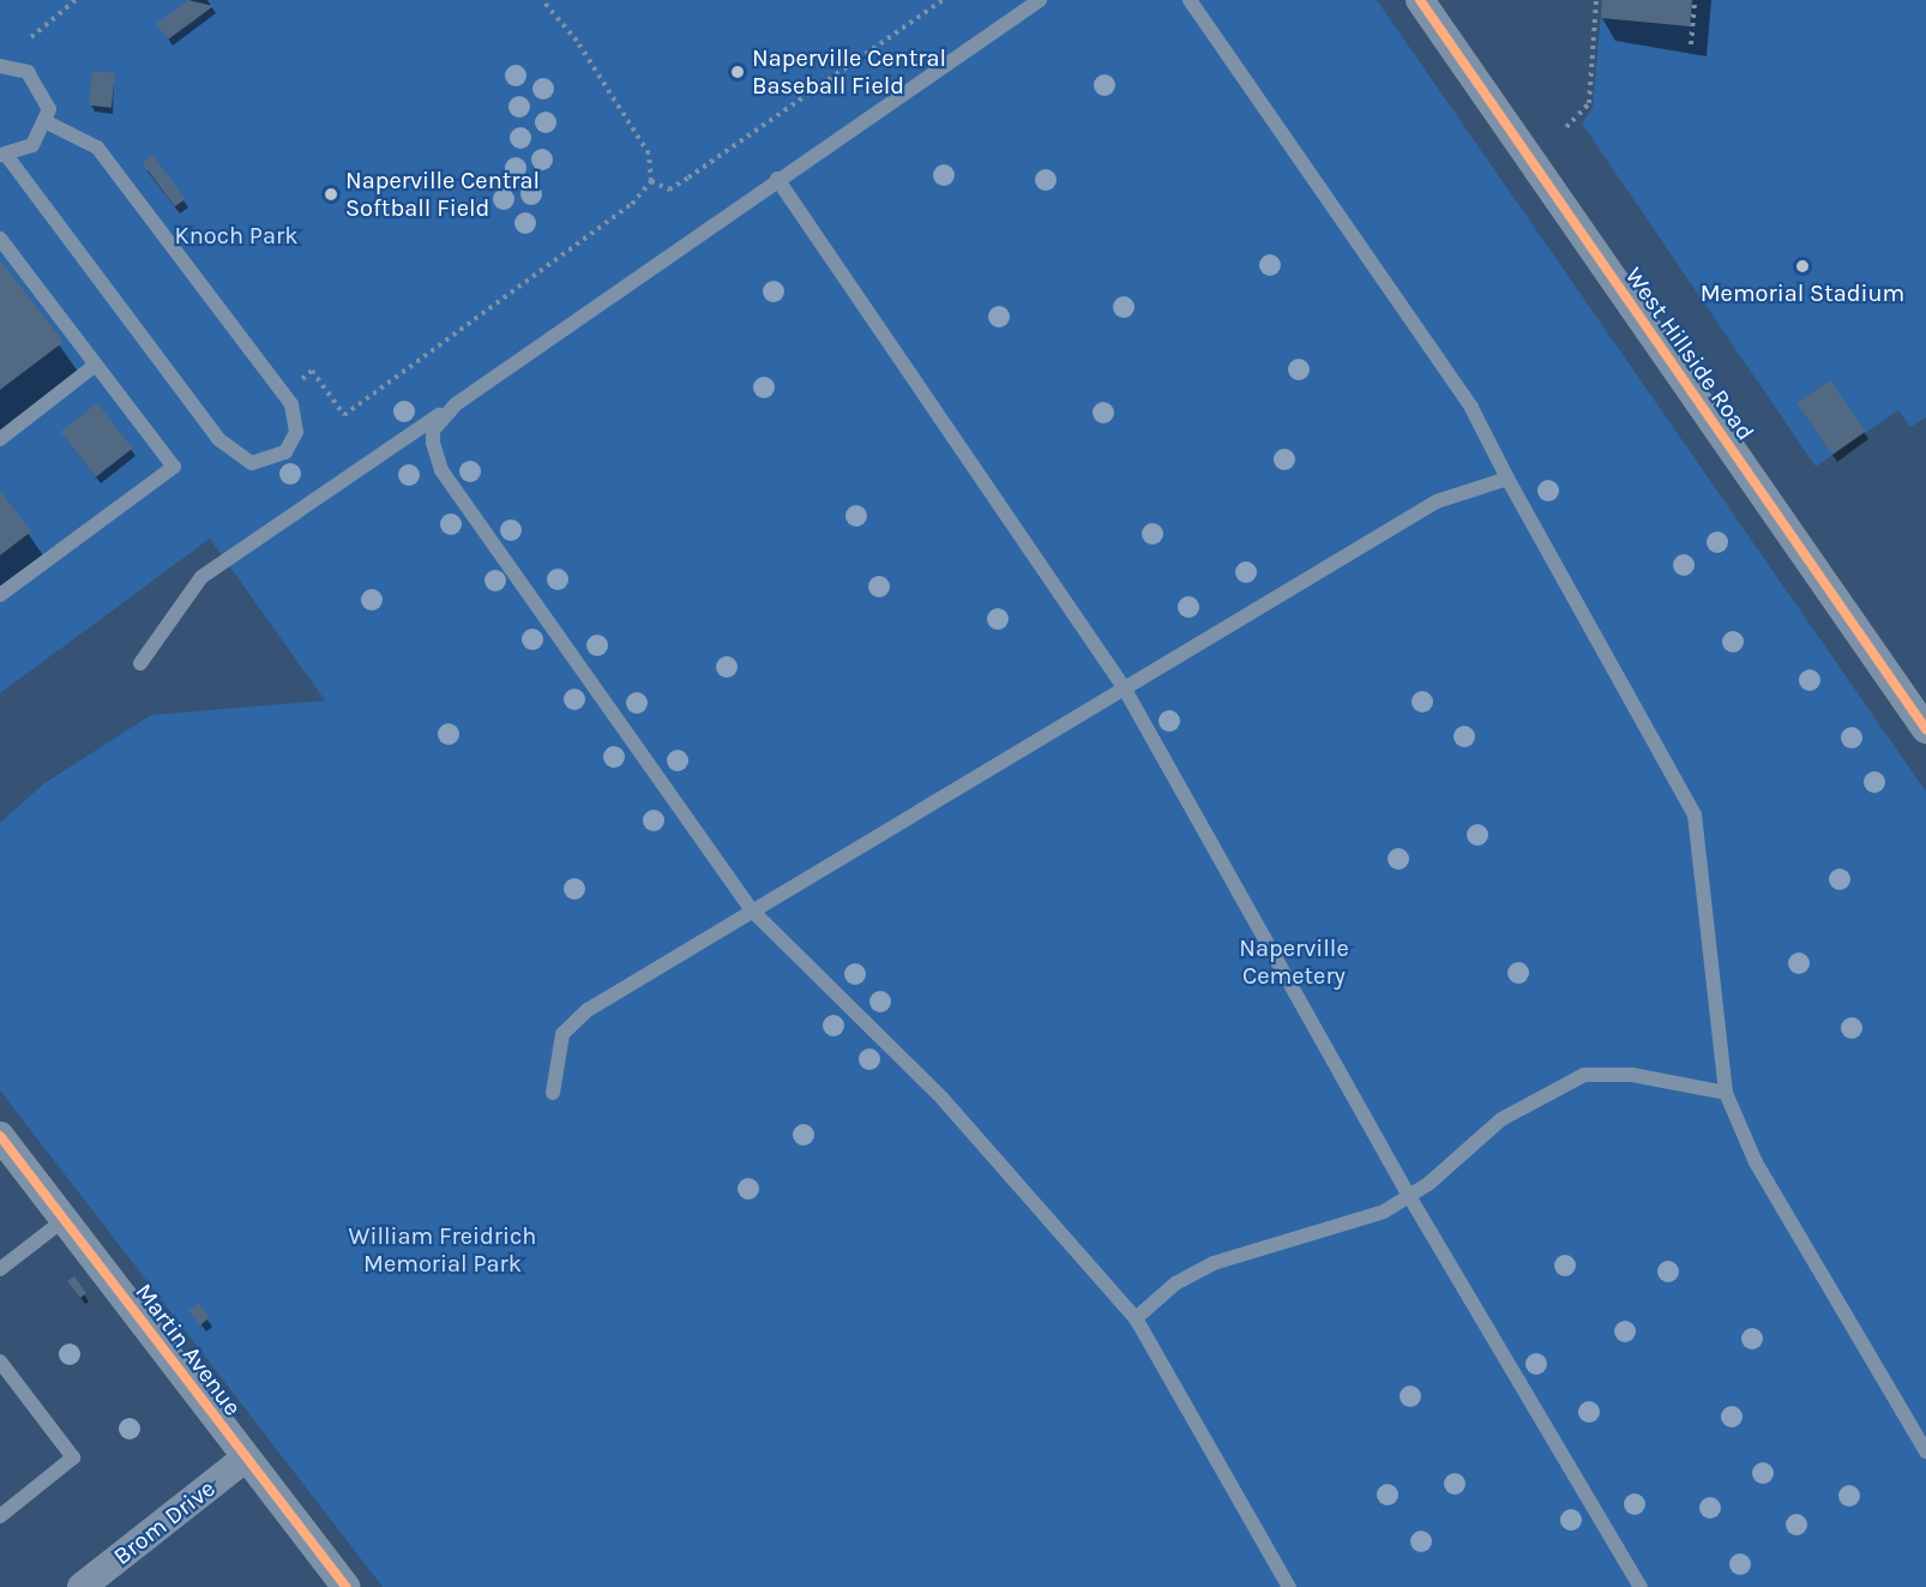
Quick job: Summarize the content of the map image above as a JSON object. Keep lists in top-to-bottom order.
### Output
{
  "streets": {
    "street": ["West Hillside Road", "Martin Avenue", "Brom Drive"]
  },
  "crossings": [
    ["Martin Avenue", "Brom Drive"]
  ],
  "parks": ["Knoch Park", "Naperville Cemetery", "William Freidrich Memorial Park"],
  "places": ["Naperville Central Baseball Field", "Naperville Central Softball Field", "Memorial Stadium"]
}
